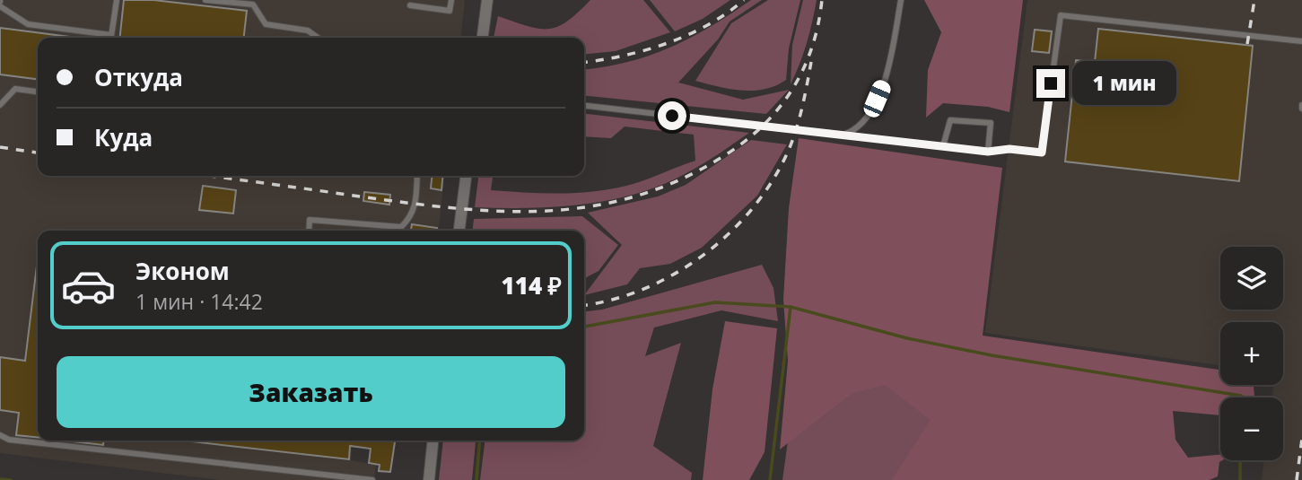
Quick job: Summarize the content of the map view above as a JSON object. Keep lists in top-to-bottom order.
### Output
{
  "page": {
    "banner": ["Откуда", "Куда"],
    "bubble": "1 мин",
    "list": [
      {
        "name": "Эконом",
        "note": "1 мин · 14:42",
        "value": "114 ₽"
      }
    ],
    "map_buttons": ["+", "−"],
    "buttons": "Заказать"
  }
}
